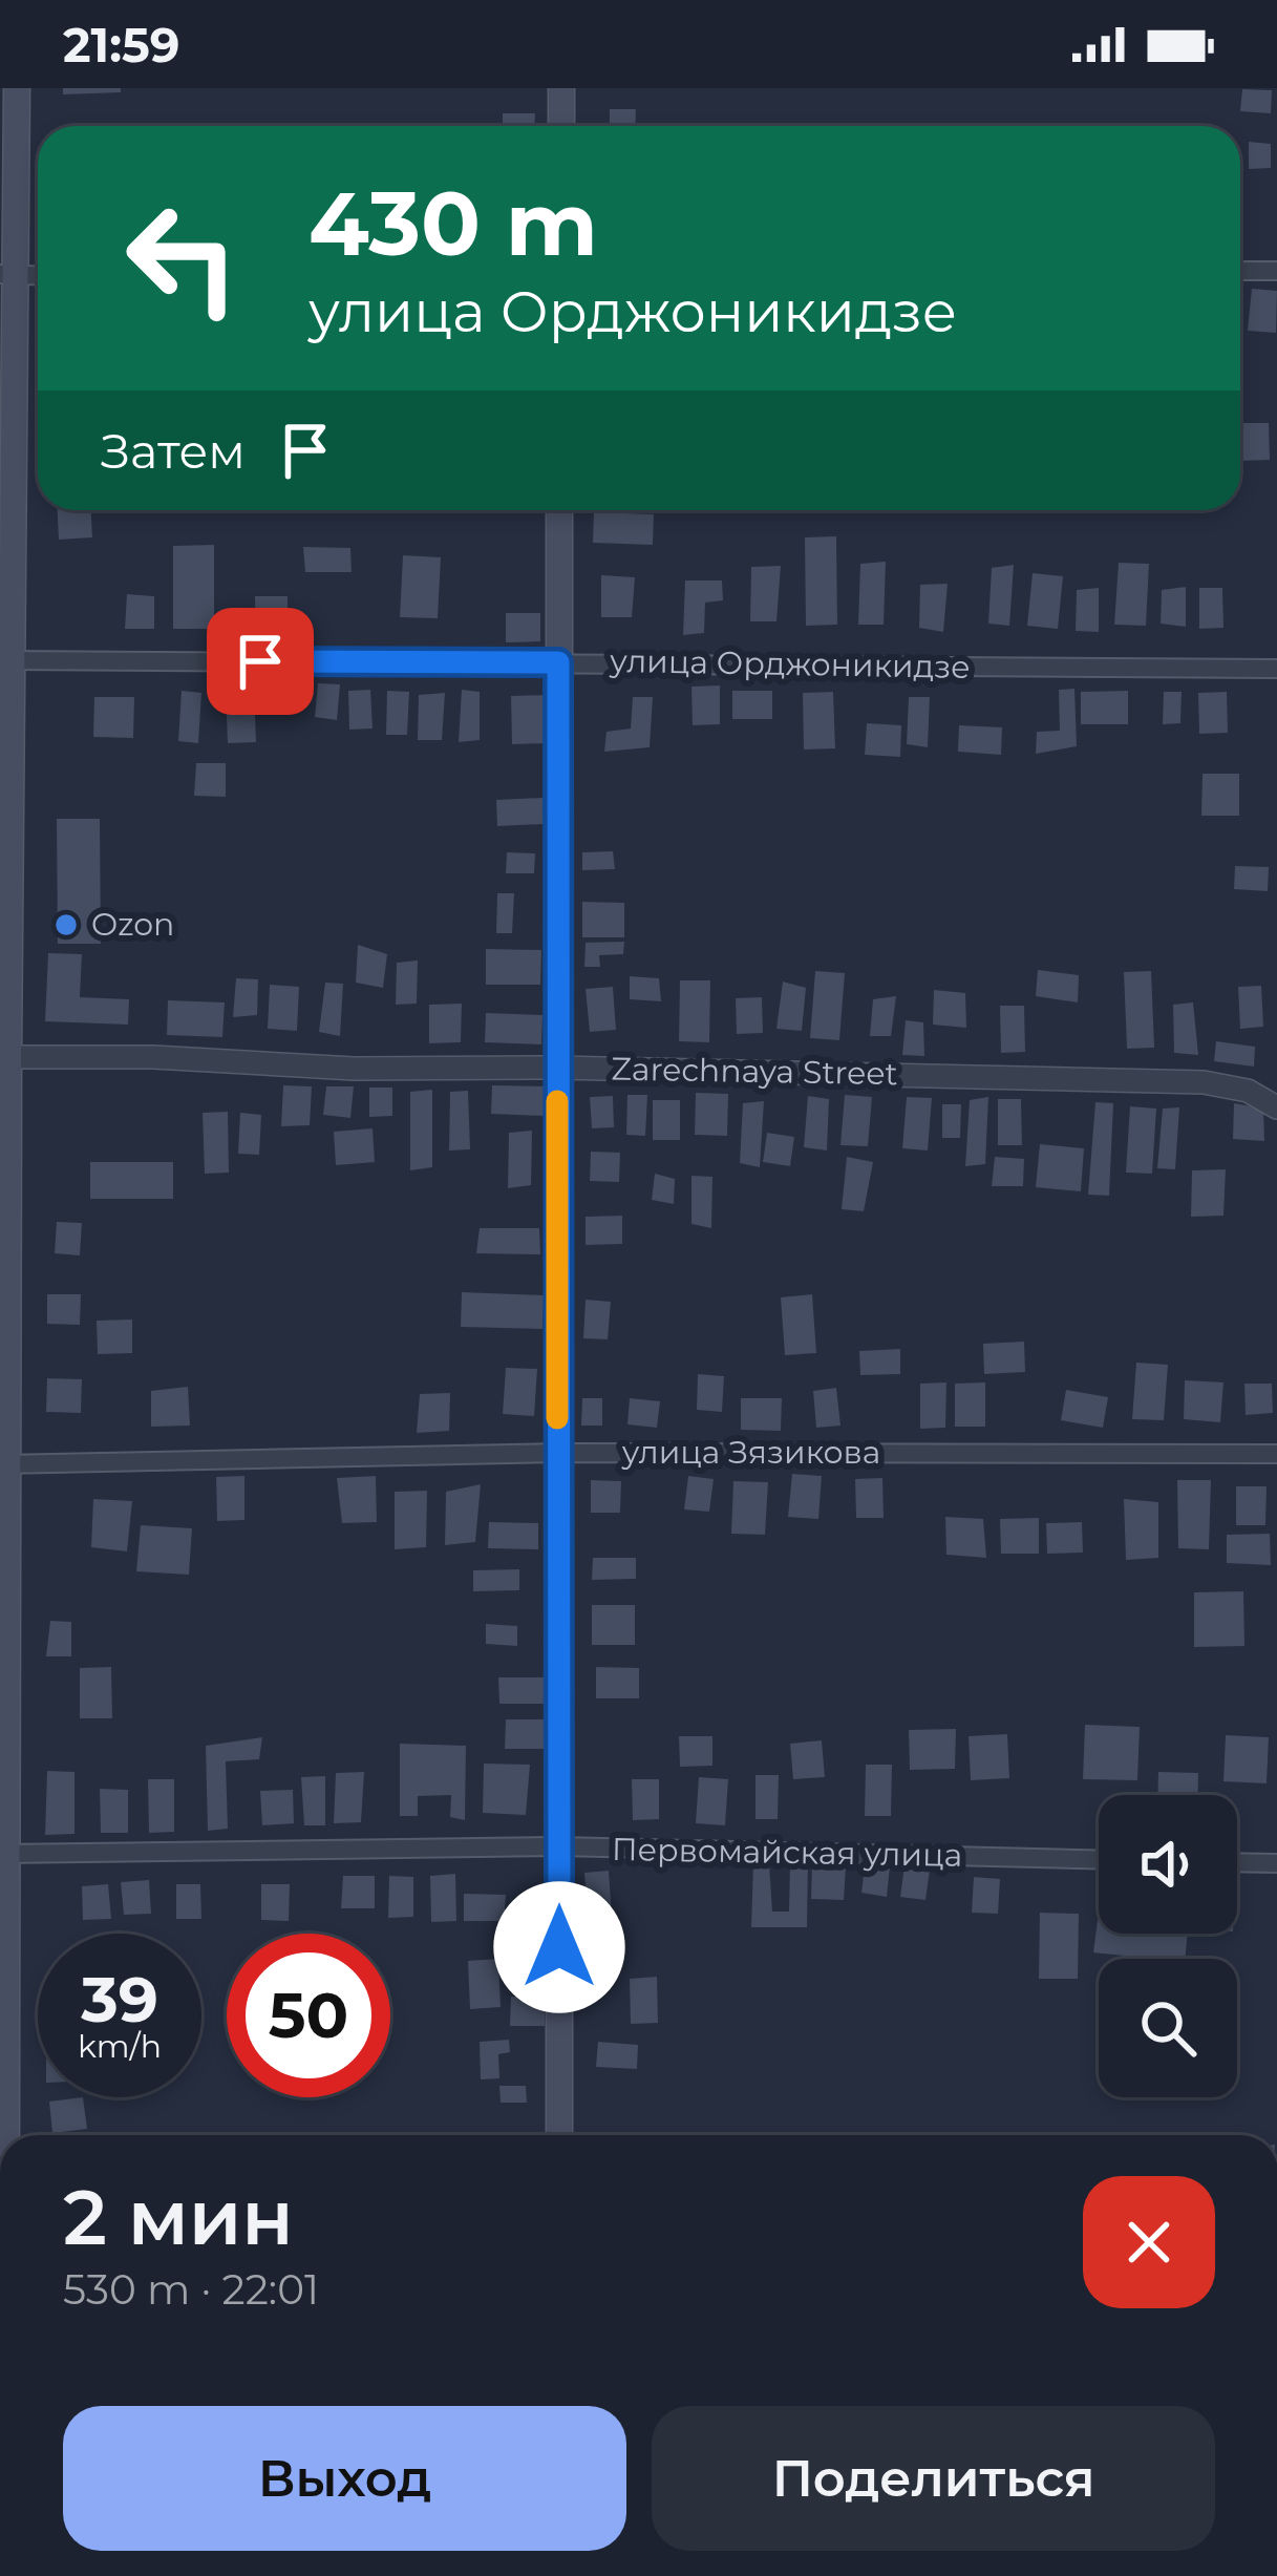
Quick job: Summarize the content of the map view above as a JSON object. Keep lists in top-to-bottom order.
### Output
{
  "streets": {
    "street": [
      "улица Орджоникидзе",
      "Zarechnaya Street",
      "улица Зязикова",
      "Первомайская улица"
    ]
  },
  "places": ["Ozon"],
  "page": {
    "status": "21:59",
    "turn": ["430 m", "улица Орджоникидзе"],
    "then": "Затем",
    "speed": "39 km/h",
    "limit": "50",
    "heading": ["2 мин", "530 m · 22:01"],
    "buttons": ["Выход", "Поделиться"]
  }
}
